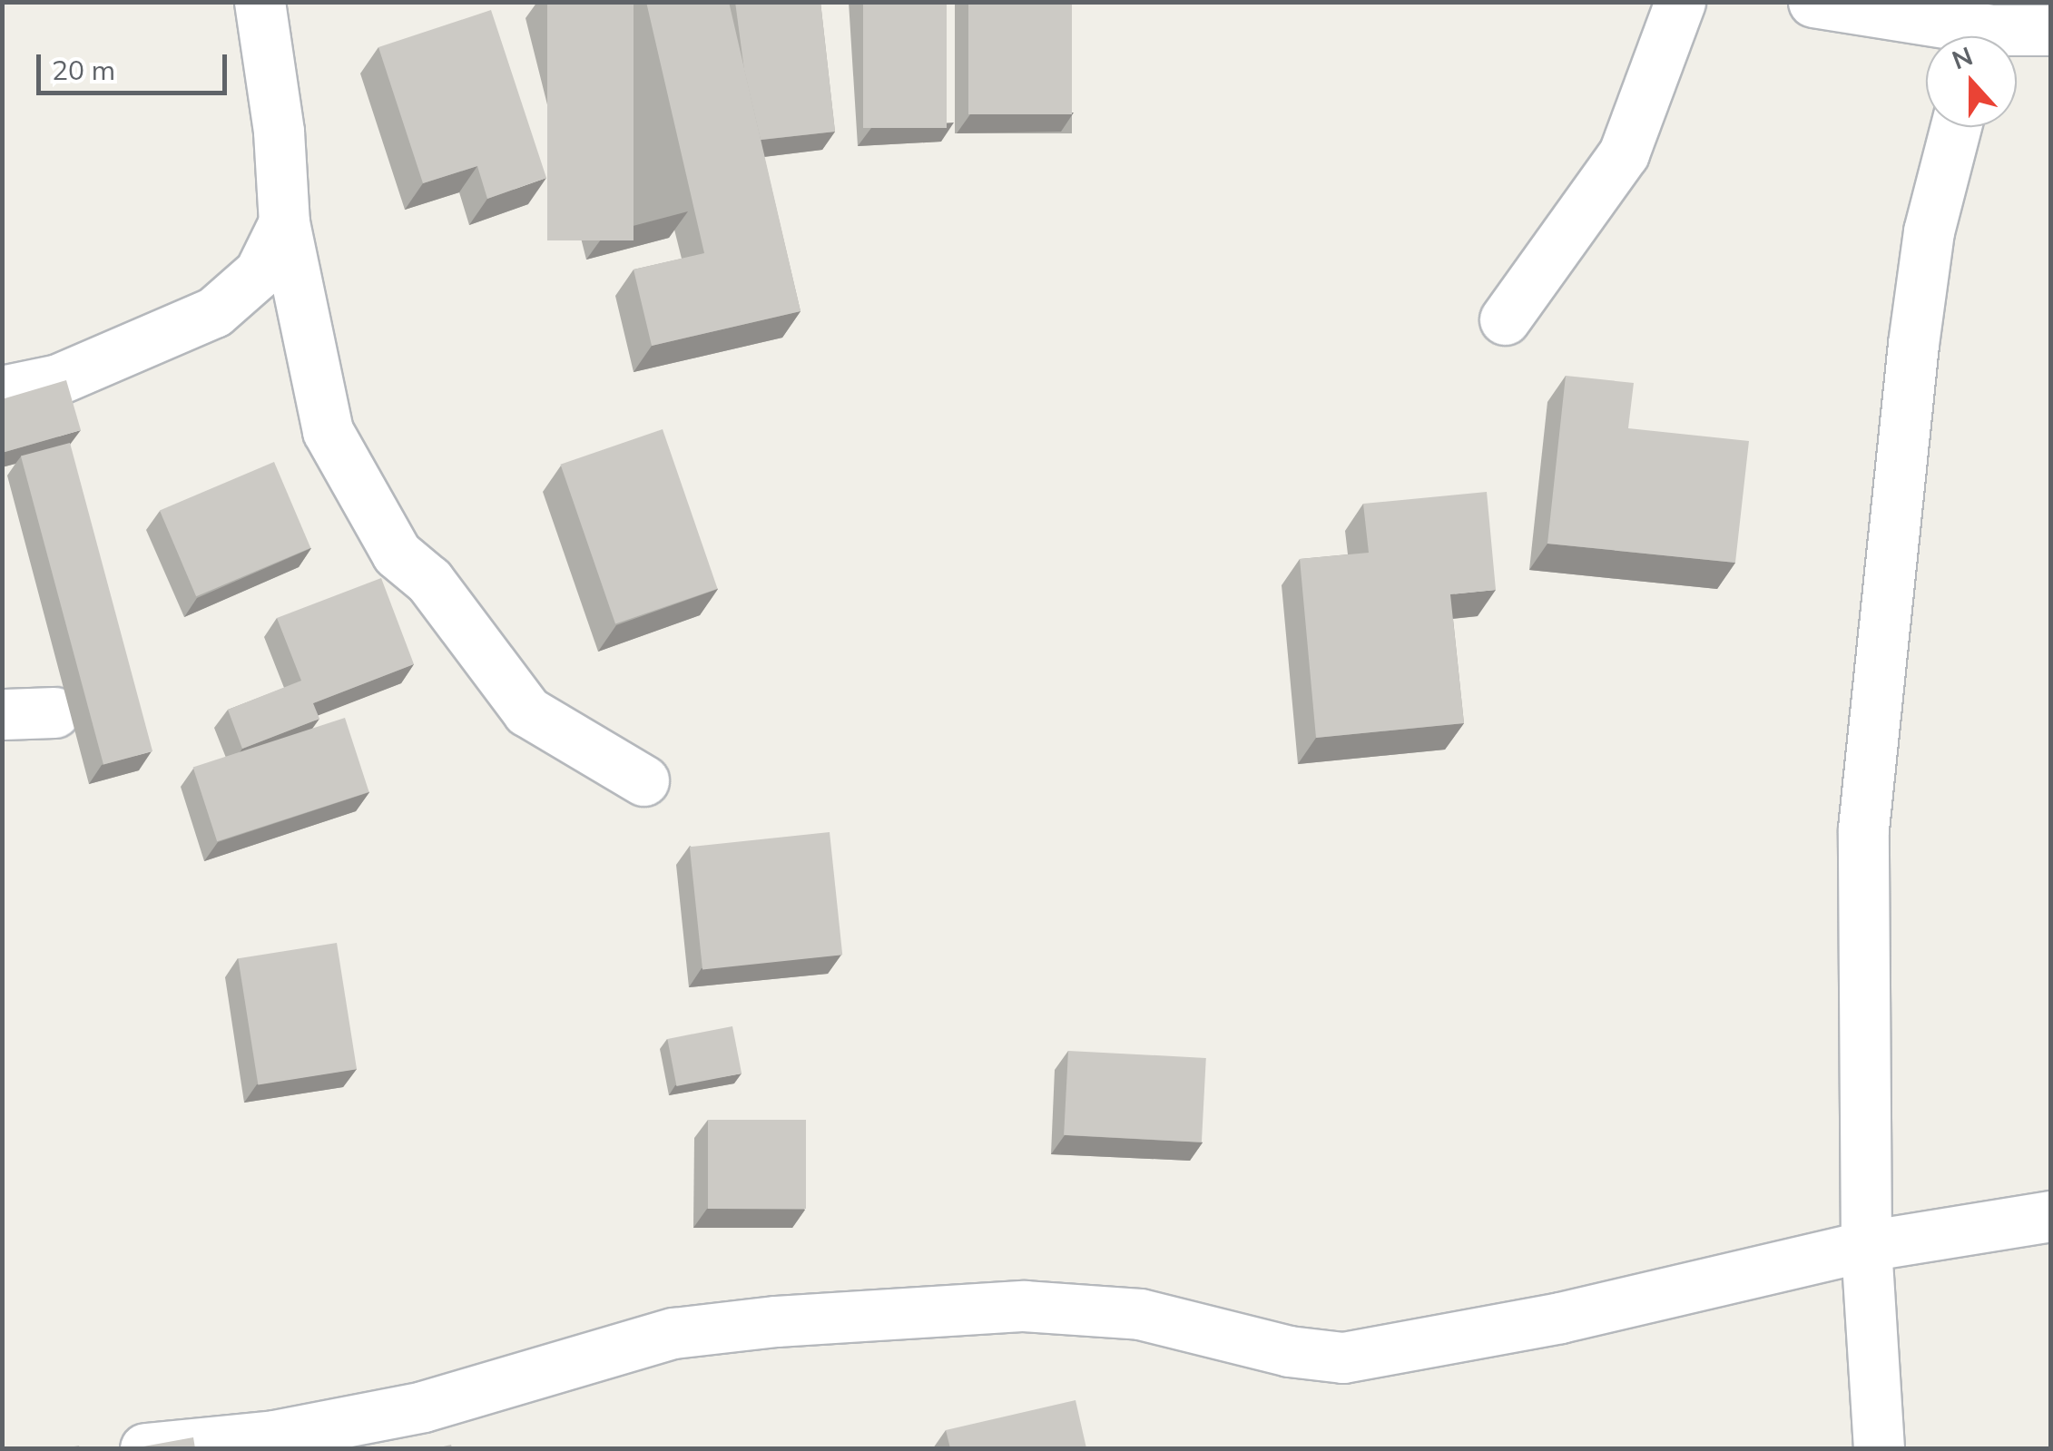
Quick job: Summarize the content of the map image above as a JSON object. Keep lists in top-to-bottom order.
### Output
{
  "scale_bar": "20 m",
  "north": "top"
}
